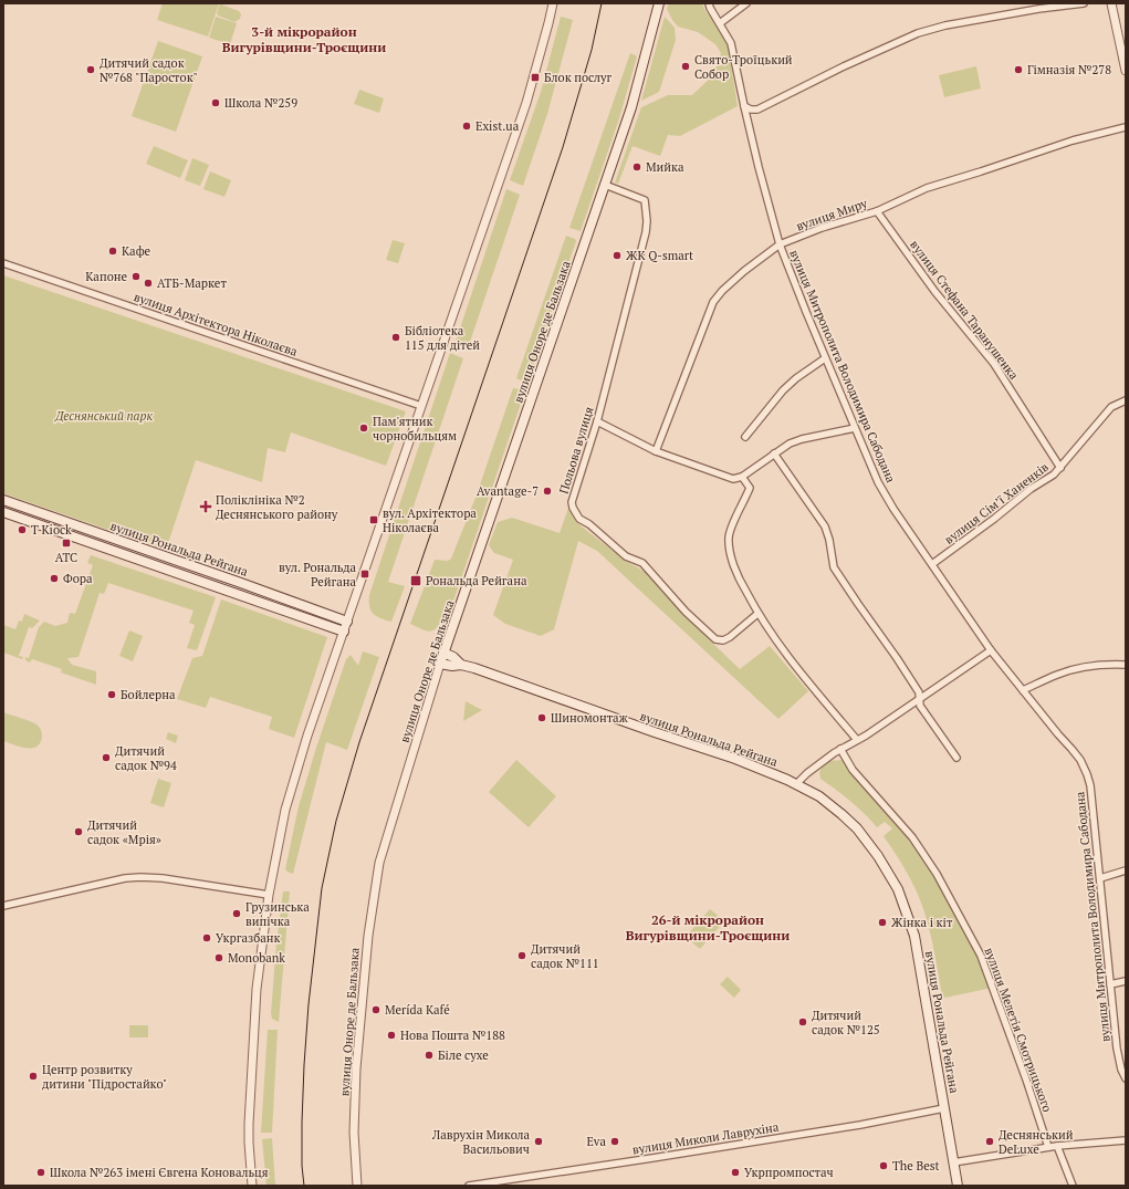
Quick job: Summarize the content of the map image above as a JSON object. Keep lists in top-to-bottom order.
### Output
{
  "streets": {
    "main road": ["вулиця Оноре де Бальзака", "вулиця Рональда Рейгана"],
    "street": [
      "вулиця Миру",
      "вулиця Стефана Таранушенка",
      "вулиця Архітектора Ніколаєва",
      "вулиця Митрополита Володимира Сабодана",
      "Польова вулиця",
      "вулиця Сімʼї Ханенків",
      "вулиця Мелетія Смотрицького",
      "вулиця Миколи Лаврухіна"
    ]
  },
  "crossings": [
    ["вулиця Миру", "вулиця Стефана Таранушенка"],
    ["вулиця Миру", "вулиця Митрополита Володимира Сабодана"],
    ["вулиця Стефана Таранушенка", "вулиця Сімʼї Ханенків"],
    ["вулиця Оноре де Бальзака", "Польова вулиця"],
    ["вулиця Оноре де Бальзака", "вулиця Рональда Рейгана"],
    ["вулиця Митрополита Володимира Сабодана", "вулиця Сімʼї Ханенків"],
    ["вулиця Рональда Рейгана", "вулиця Миколи Лаврухіна"]
  ],
  "districts": ["3-й мікрорайон Вигурівщини-Троєщини", "26-й мікрорайон Вигурівщини-Троєщини"],
  "parks": ["Деснянський парк"],
  "places": {
    "other": [
      "Свято-Троїцький Собор",
      "Дитячий садок №768 \"Паросток\"",
      "Гімназія №278",
      "Школа №259",
      "Exist.ua",
      "Мийка",
      "Кафе",
      "ЖК Q-smart",
      "Капоне",
      "АТБ-Маркет",
      "Бібліотека 115 для дітей",
      "Пам'ятник чорнобильцям",
      "Avantage-7",
      "T Kiock",
      "Фора",
      "Бойлерна",
      "Шиномонтаж",
      "Дитячий садок №94",
      "Дитячий садок «Мрія»",
      "Грузинська випічка",
      "Жінка і кіт",
      "Укргазбанк",
      "Дитячий садок №111",
      "Monobank",
      "Merída Kafé",
      "Дитячий садок №125",
      "Нова Пошта №188",
      "Біле сухе",
      "Центр розвитку дитини \"Підростайко\"",
      "Лаврухін Микола Васильович",
      "Eva",
      "Деснянський DeLuxe",
      "The Best",
      "Школа №263 імені Євгена Коновальця",
      "Укрпромпостач"
    ],
    "transit": [
      "Блок послуг",
      "вул. Архітектора Ніколаєва",
      "АТС",
      "вул. Рональда Рейгана",
      "Рональда Рейгана"
    ],
    "health": ["Поліклініка №2 Деснянського району"]
  }
}
